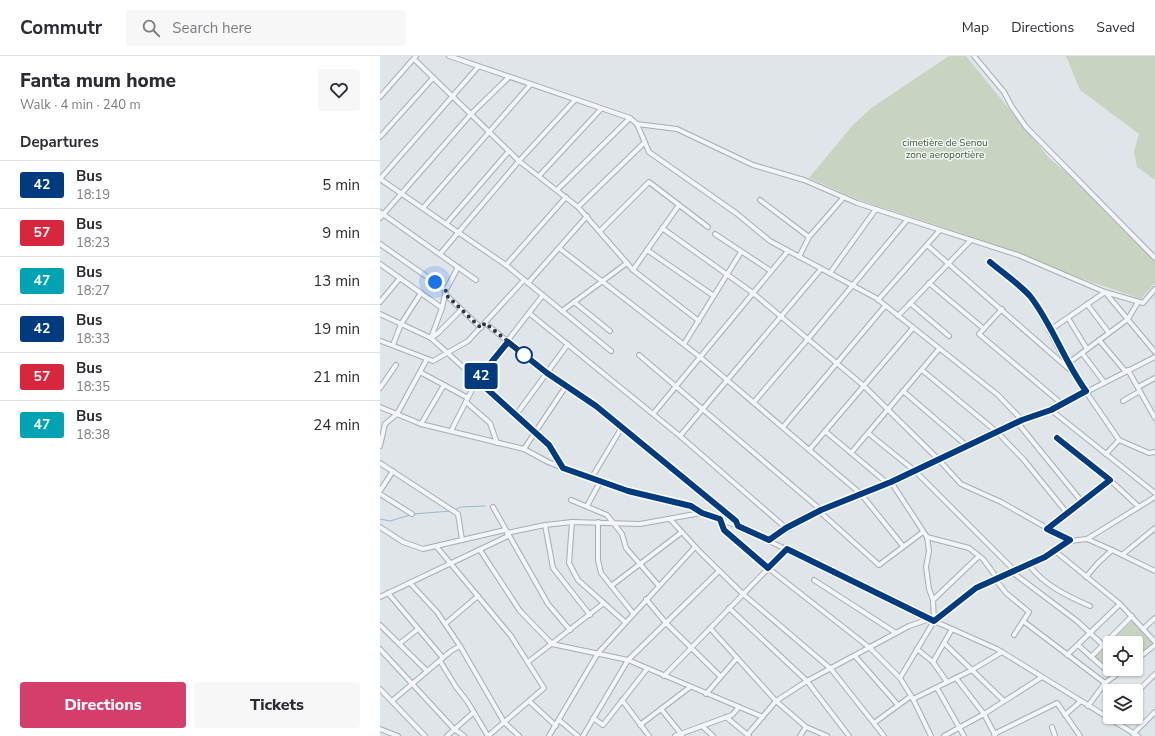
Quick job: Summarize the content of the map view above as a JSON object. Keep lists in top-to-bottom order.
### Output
{
  "parks": ["cimetière de Senou zone aeroportière"],
  "lines": ["bus line 42"],
  "page": {
    "header": "Commutr",
    "search": "Search here",
    "nav": ["Map", "Directions", "Saved"],
    "heading": [
      ["Fanta mum home", "Walk · 4 min · 240 m"],
      "Departures"
    ],
    "on_map": "42",
    "list": [
      {
        "mark": "42",
        "name": "Bus",
        "note": "18:19",
        "value": "5 min"
      },
      {
        "mark": "57",
        "name": "Bus",
        "note": "18:23",
        "value": "9 min"
      },
      {
        "mark": "47",
        "name": "Bus",
        "note": "18:27",
        "value": "13 min"
      },
      {
        "mark": "42",
        "name": "Bus",
        "note": "18:33",
        "value": "19 min"
      },
      {
        "mark": "57",
        "name": "Bus",
        "note": "18:35",
        "value": "21 min"
      },
      {
        "mark": "47",
        "name": "Bus",
        "note": "18:38",
        "value": "24 min"
      }
    ],
    "buttons": ["Directions", "Tickets"]
  }
}
